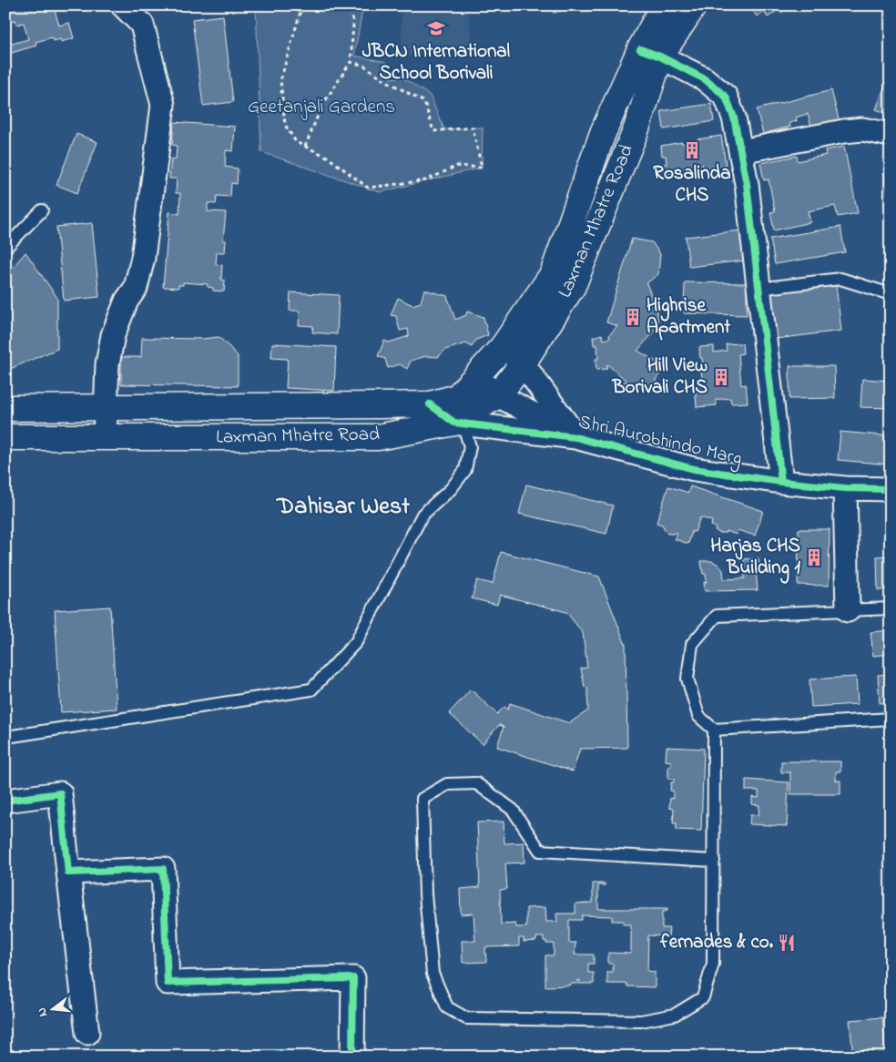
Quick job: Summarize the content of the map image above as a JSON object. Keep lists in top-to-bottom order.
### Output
{
  "streets": {
    "main road": ["Laxman Mhatre Road"],
    "street": ["Shri Aurobhindo Marg"]
  },
  "crossings": [
    ["Laxman Mhatre Road", "Shri Aurobhindo Marg"]
  ],
  "districts": ["Dahisar West"],
  "parks": ["Geetanjali Gardens"],
  "places": {
    "school or university": ["JBCN International School Borivali"],
    "building": [
      "Rosalinda CHS",
      "Highrise Apartment",
      "Hill View Borivali CHS",
      "Harjas CHS Building 1"
    ],
    "restaurant": ["fernades & co."]
  },
  "north": "left"
}
